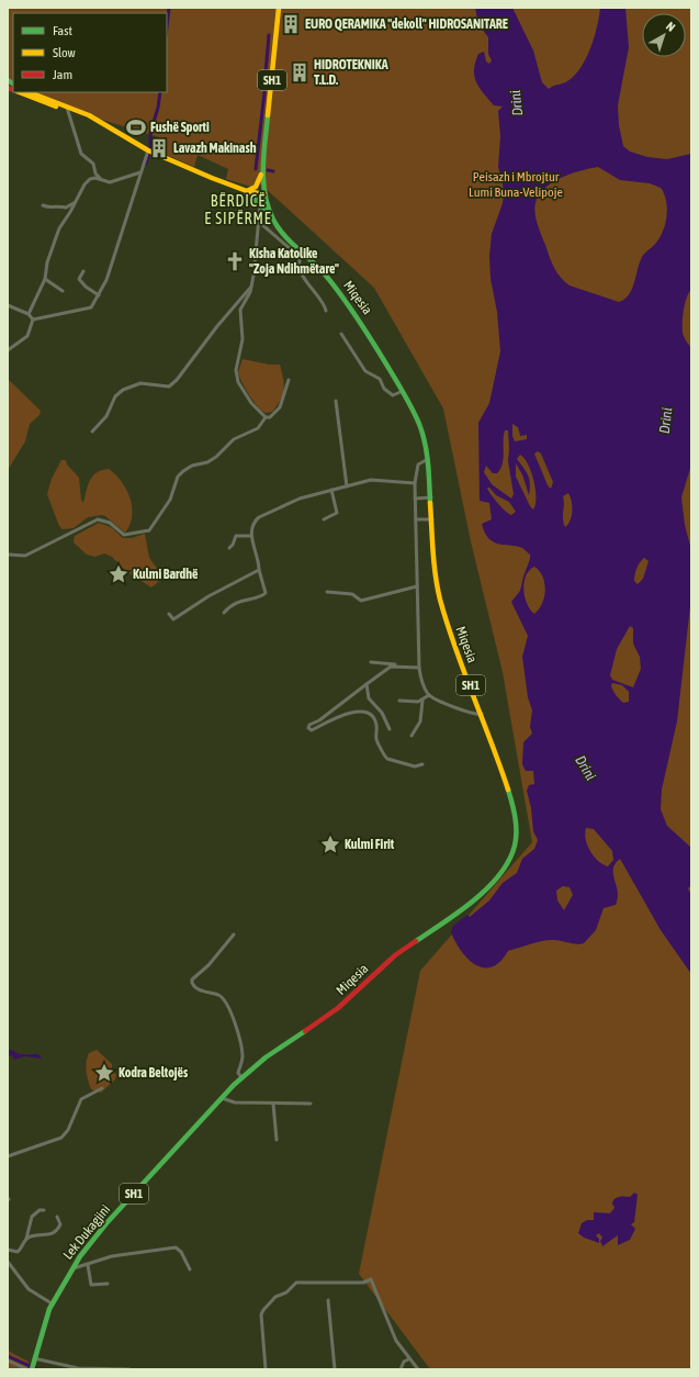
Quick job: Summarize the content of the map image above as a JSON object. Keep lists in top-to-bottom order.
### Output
{
  "streets": {
    "main road": ["SH1", "Miqesia", "Lek Dukagjini"]
  },
  "crossings": [
    ["SH1", "Miqesia"],
    ["SH1", "Lek Dukagjini"],
    ["Miqesia", "Lek Dukagjini"]
  ],
  "districts": ["BËRDICË E SIPËRME"],
  "water": ["Drini"],
  "parks": ["Peisazh i Mbrojtur Lumi Buna-Velipoje"],
  "places": {
    "building": ["EURO QERAMIKA \"dekoll\" HIDROSANITARE", "HIDROTEKNIKA T.L.D.", "Lavazh Makinash"],
    "sports": ["Fushë Sporti"],
    "church": ["Kisha Katolike \"Zoja Ndihmëtare\""],
    "place": ["Kulmi Bardhë", "Kulmi Firit", "Kodra Beltojës"]
  },
  "legend": ["Fast", "Slow", "Jam"],
  "north": "top right"
}
